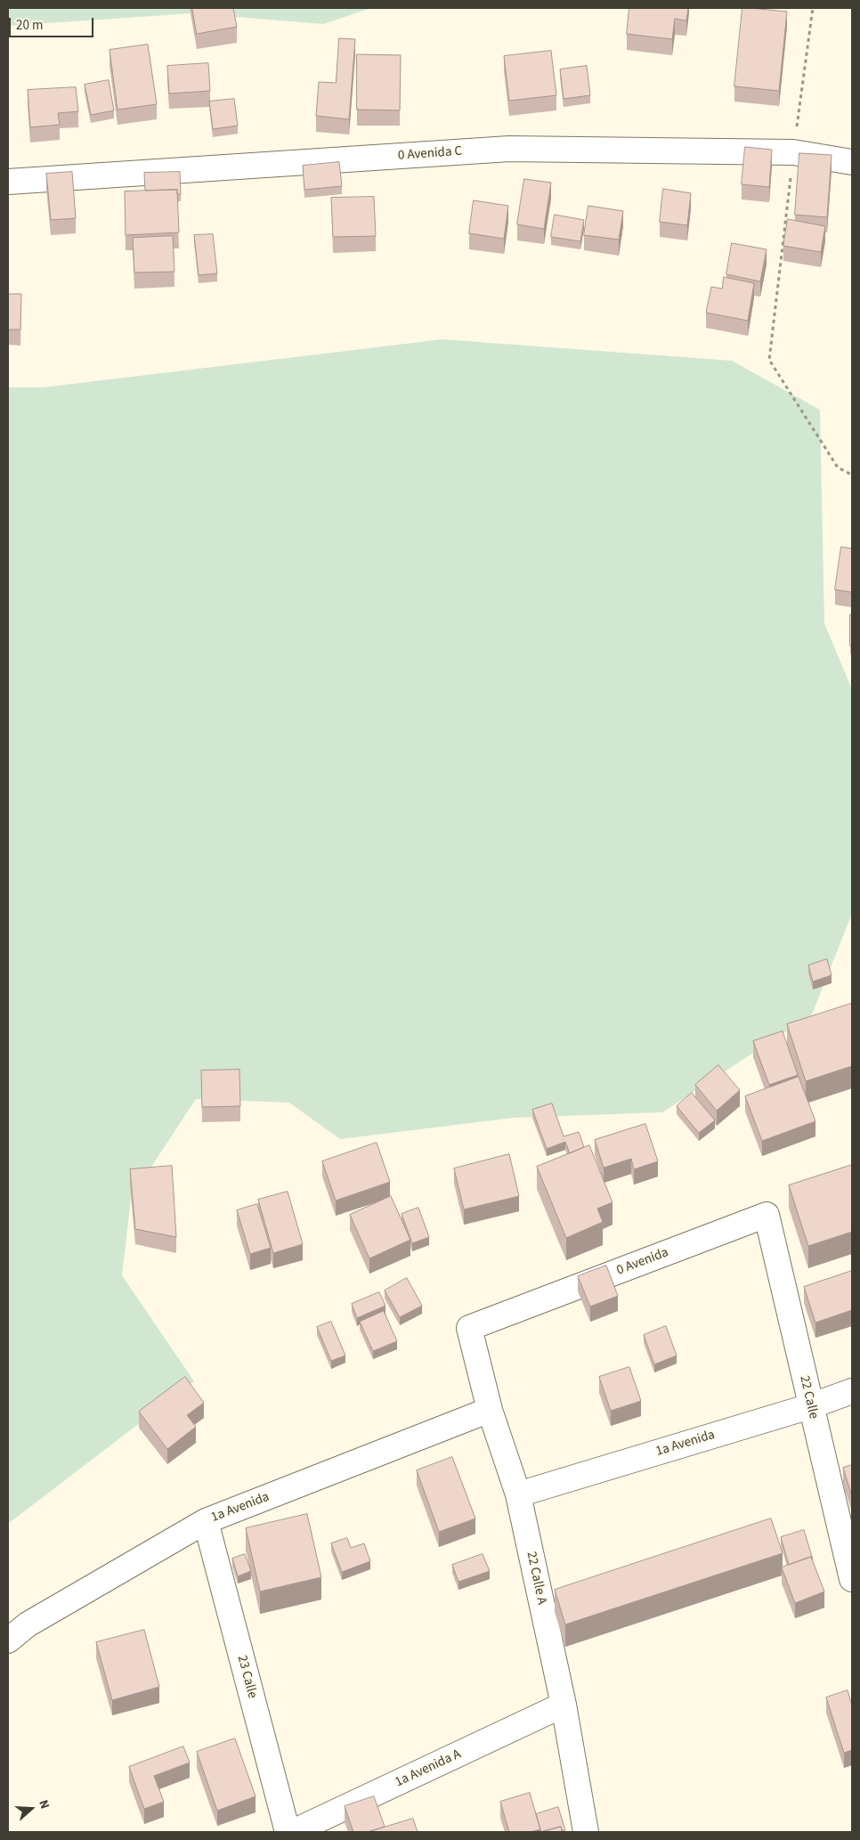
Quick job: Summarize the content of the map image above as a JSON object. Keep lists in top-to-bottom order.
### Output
{
  "streets": {
    "street": [
      "0 Avenida C",
      "0 Avenida",
      "22 Calle",
      "1a Avenida",
      "22 Calle A",
      "23 Calle",
      "1a Avenida A"
    ]
  },
  "crossings": [
    ["0 Avenida", "22 Calle"],
    ["0 Avenida", "22 Calle A"],
    ["22 Calle", "1a Avenida"],
    ["1a Avenida", "22 Calle A"],
    ["1a Avenida", "23 Calle"],
    ["22 Calle A", "1a Avenida A"]
  ],
  "scale_bar": "20 m",
  "north": "right"
}
